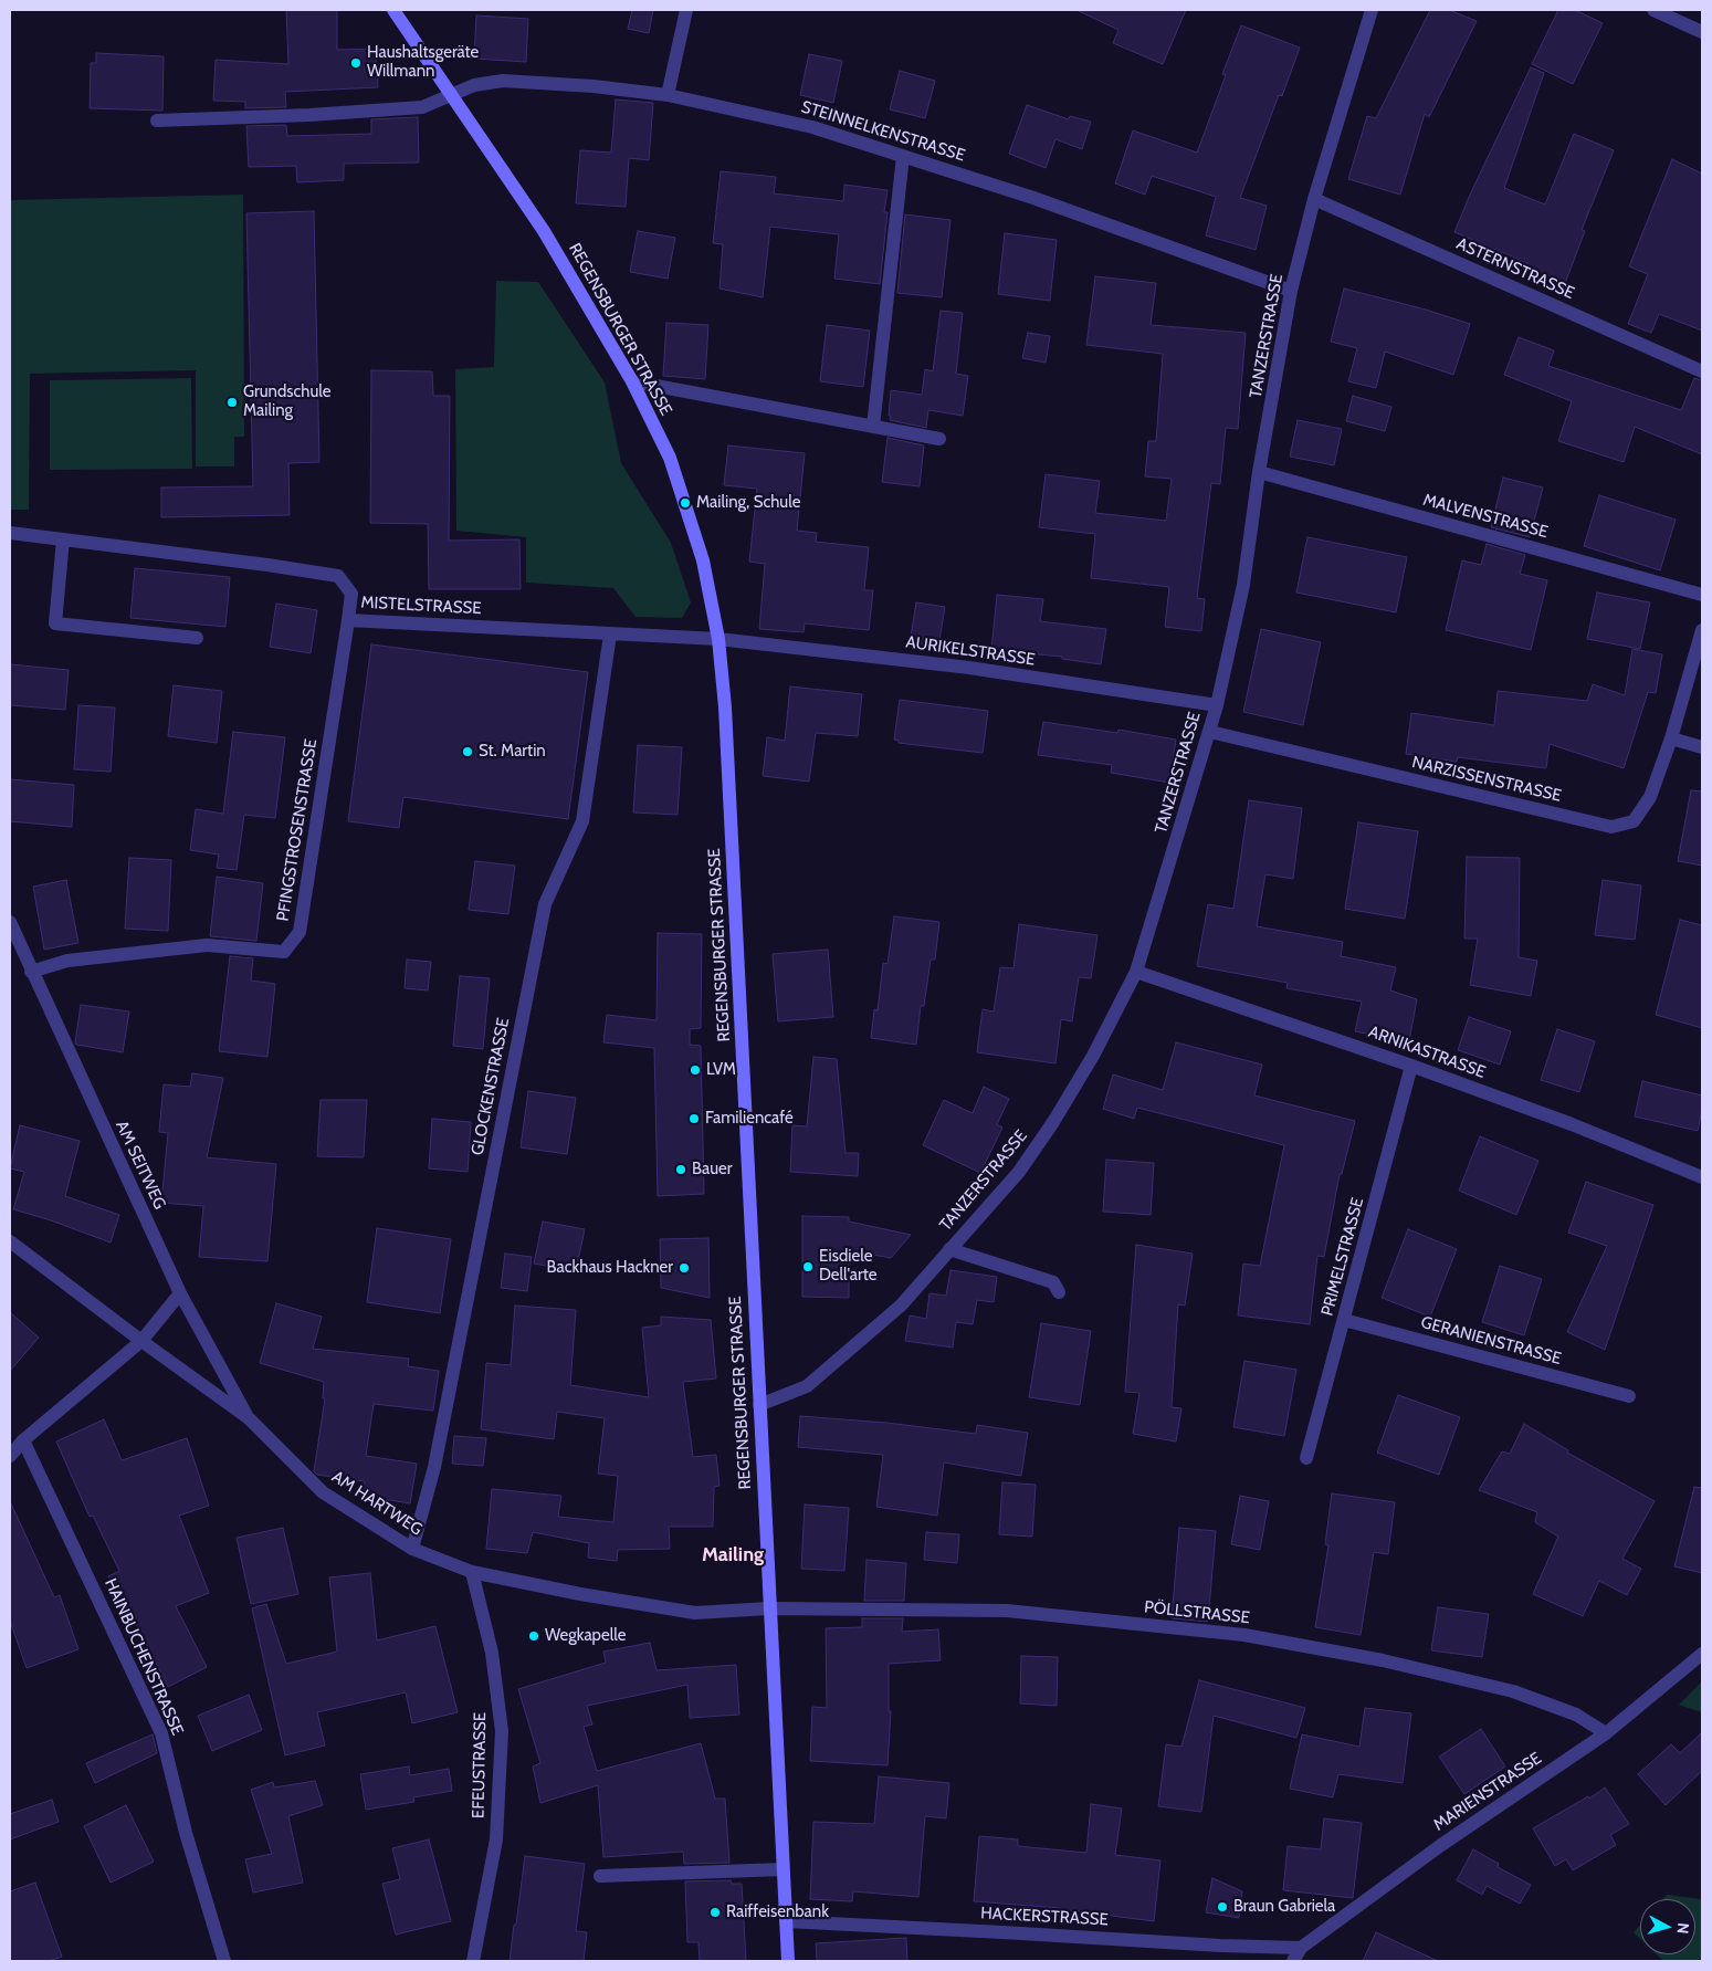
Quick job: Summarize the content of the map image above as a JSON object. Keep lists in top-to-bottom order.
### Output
{
  "streets": {
    "street": [
      "STEINNELKENSTRASSE",
      "ASTERNSTRASSE",
      "REGENSBURGER STRASSE",
      "TANZERSTRASSE",
      "MALVENSTRASSE",
      "MISTELSTRASSE",
      "AURIKELSTRASSE",
      "NARZISSENSTRASSE",
      "PFINGSTROSENSTRASSE",
      "ARNIKASTRASSE",
      "GLOCKENSTRASSE",
      "AM SEITWEG",
      "PRIMELSTRASSE",
      "GERANIENSTRASSE",
      "AM HARTWEG",
      "PÖLLSTRASSE",
      "HAINBUCHENSTRASSE",
      "EFEUSTRASSE",
      "MARIENSTRASSE",
      "HACKERSTRASSE"
    ]
  },
  "crossings": [
    ["STEINNELKENSTRASSE", "REGENSBURGER STRASSE"],
    ["STEINNELKENSTRASSE", "TANZERSTRASSE"],
    ["ASTERNSTRASSE", "TANZERSTRASSE"],
    ["REGENSBURGER STRASSE", "TANZERSTRASSE"],
    ["REGENSBURGER STRASSE", "MISTELSTRASSE"],
    ["REGENSBURGER STRASSE", "AURIKELSTRASSE"],
    ["REGENSBURGER STRASSE", "AM HARTWEG"],
    ["REGENSBURGER STRASSE", "PÖLLSTRASSE"],
    ["REGENSBURGER STRASSE", "HACKERSTRASSE"],
    ["TANZERSTRASSE", "MALVENSTRASSE"],
    ["TANZERSTRASSE", "AURIKELSTRASSE"],
    ["TANZERSTRASSE", "NARZISSENSTRASSE"],
    ["TANZERSTRASSE", "ARNIKASTRASSE"],
    ["MISTELSTRASSE", "AURIKELSTRASSE"],
    ["MISTELSTRASSE", "PFINGSTROSENSTRASSE"],
    ["MISTELSTRASSE", "GLOCKENSTRASSE"],
    ["PFINGSTROSENSTRASSE", "AM SEITWEG"],
    ["ARNIKASTRASSE", "PRIMELSTRASSE"],
    ["GLOCKENSTRASSE", "AM HARTWEG"],
    ["AM SEITWEG", "AM HARTWEG"],
    ["PRIMELSTRASSE", "GERANIENSTRASSE"],
    ["AM HARTWEG", "PÖLLSTRASSE"],
    ["AM HARTWEG", "EFEUSTRASSE"],
    ["PÖLLSTRASSE", "MARIENSTRASSE"],
    ["MARIENSTRASSE", "HACKERSTRASSE"]
  ],
  "districts": ["Mailing"],
  "places": [
    "Haushaltsgeräte Willmann",
    "Grundschule Mailing",
    "Mailing, Schule",
    "St. Martin",
    "LVM",
    "Familiencafé",
    "Bauer",
    "Eisdiele Dell'arte",
    "Backhaus Hackner",
    "Wegkapelle",
    "Braun Gabriela",
    "Raiffeisenbank"
  ],
  "north": "right"
}
